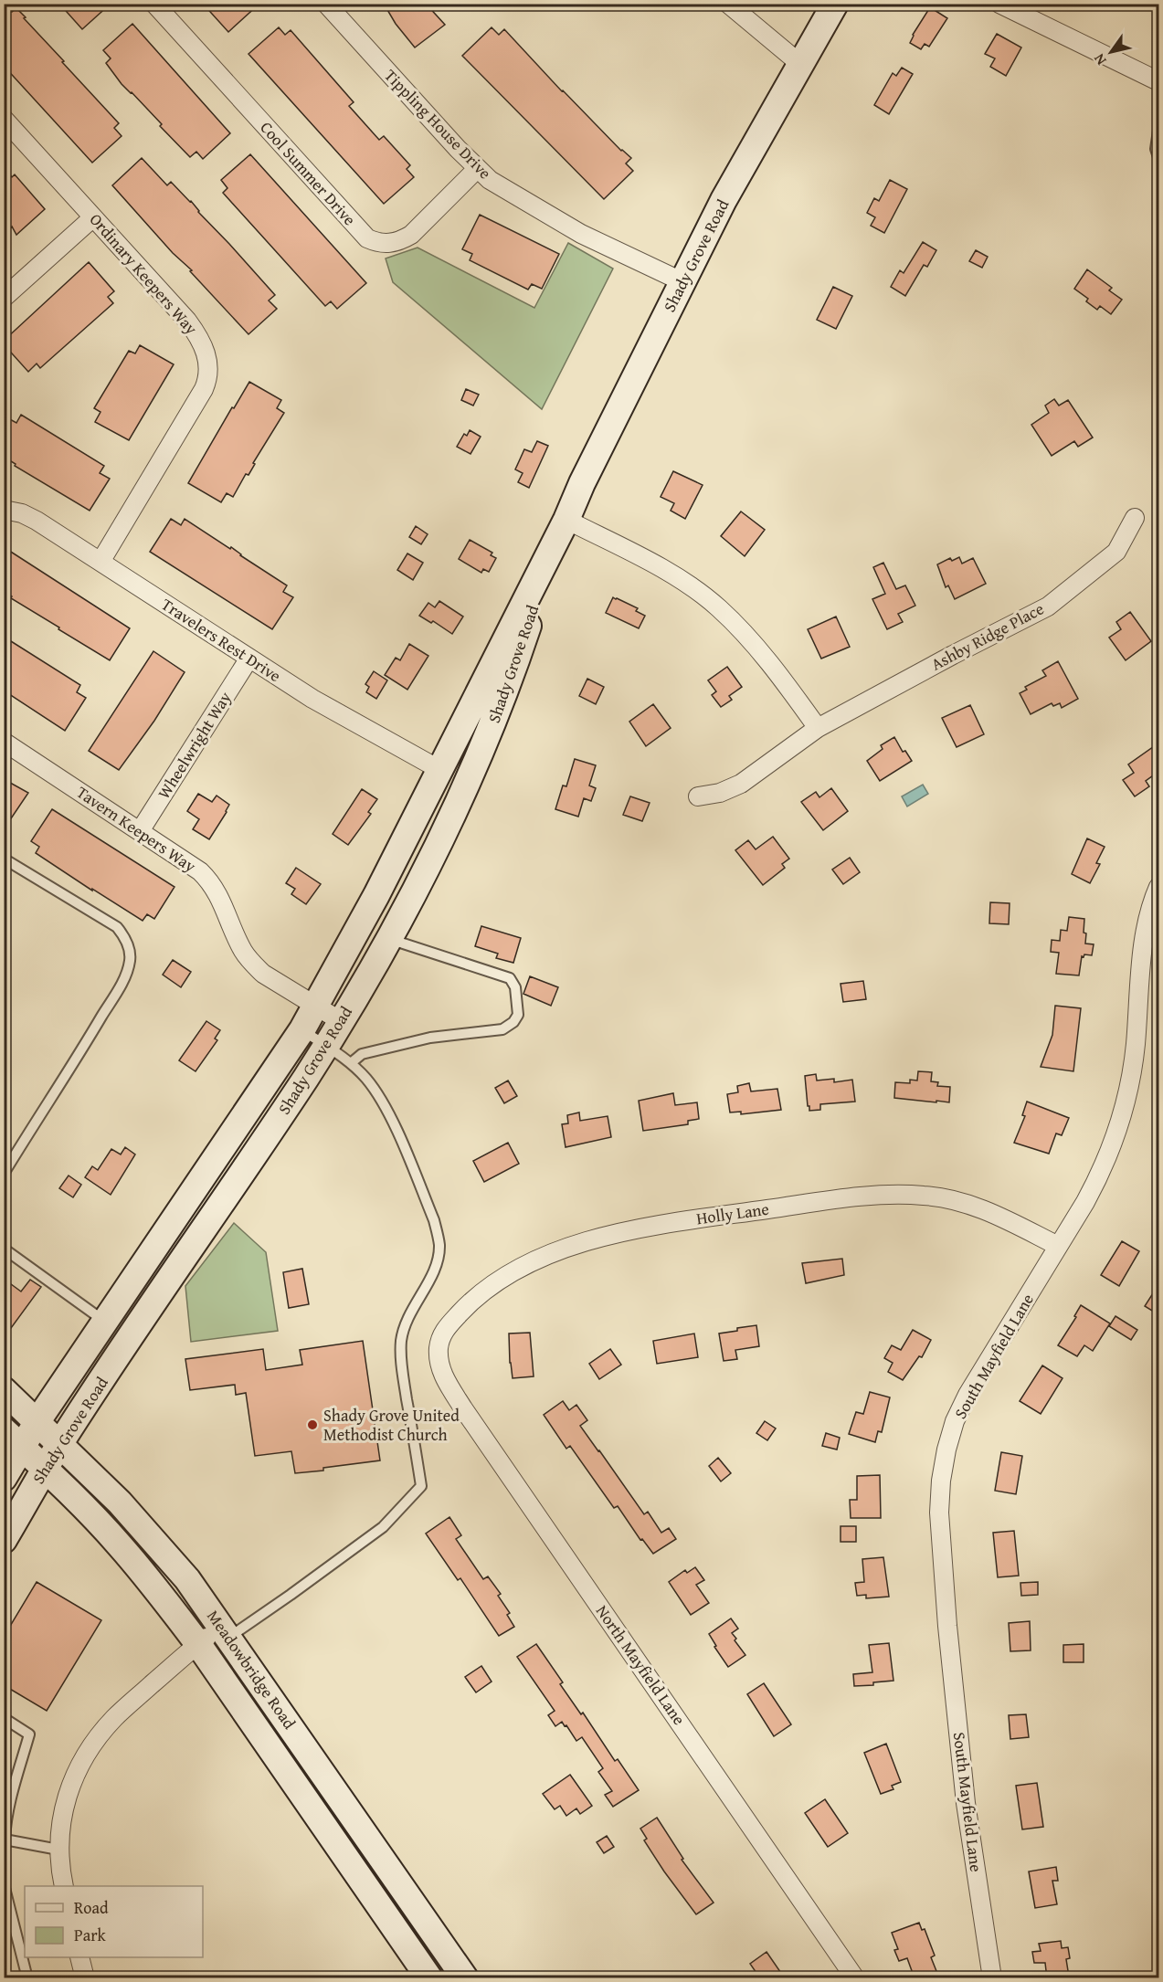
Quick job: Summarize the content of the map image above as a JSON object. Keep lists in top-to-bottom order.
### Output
{
  "streets": {
    "main road": ["Shady Grove Road", "Meadowbridge Road"],
    "street": [
      "Tippling House Drive",
      "Cool Summer Drive",
      "Ordinary Keepers Way",
      "Ashby Ridge Place",
      "Travelers Rest Drive",
      "Wheelwright Way",
      "Tavern Keepers Way",
      "Holly Lane",
      "South Mayfield Lane",
      "North Mayfield Lane"
    ]
  },
  "crossings": [
    ["Tippling House Drive", "Cool Summer Drive"],
    ["Tippling House Drive", "Shady Grove Road"],
    ["Shady Grove Road", "Travelers Rest Drive"],
    ["Shady Grove Road", "Tavern Keepers Way"],
    ["Shady Grove Road", "Meadowbridge Road"],
    ["Ordinary Keepers Way", "Travelers Rest Drive"],
    ["Travelers Rest Drive", "Wheelwright Way"],
    ["Wheelwright Way", "Tavern Keepers Way"],
    ["Holly Lane", "South Mayfield Lane"],
    ["Holly Lane", "North Mayfield Lane"]
  ],
  "places": ["Shady Grove United Methodist Church"],
  "legend": ["Road", "Park"],
  "north": "bottom left"
}
